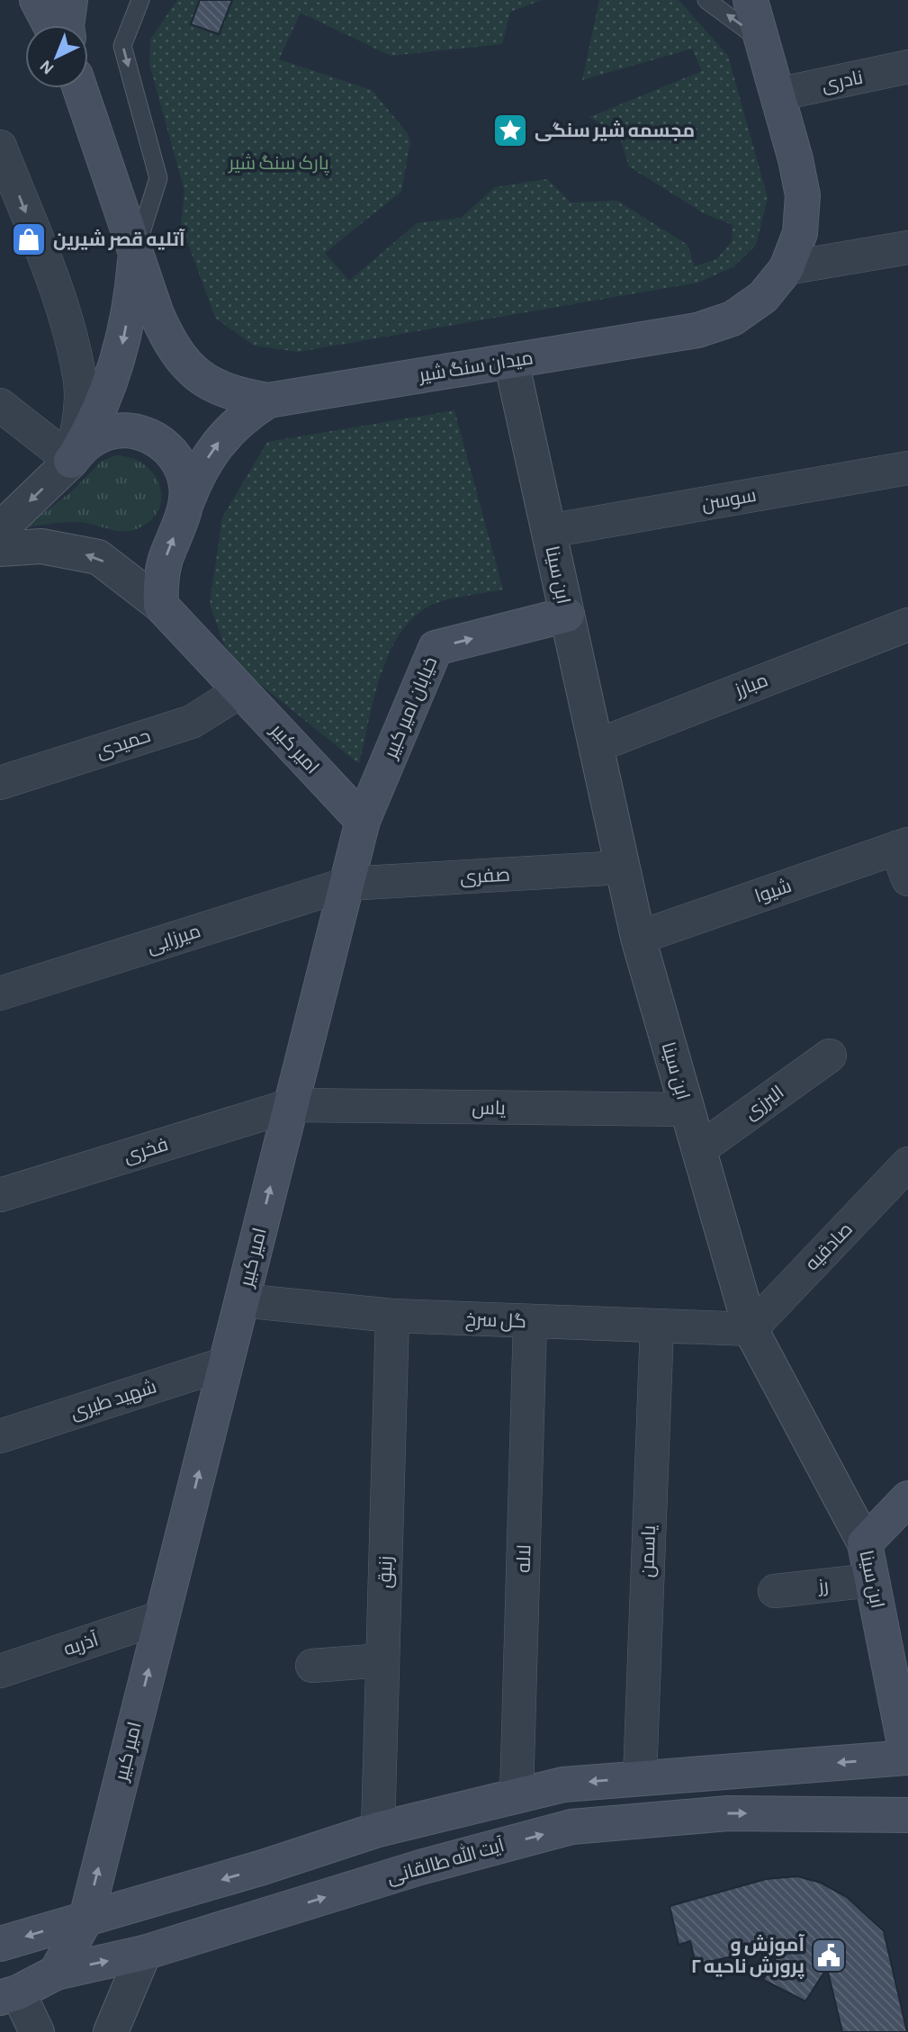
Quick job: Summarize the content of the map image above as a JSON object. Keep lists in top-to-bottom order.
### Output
{
  "streets": {
    "main road": [
      "میدان سنگ شیر",
      "ابن سینا",
      "خیابان امیر کبیر",
      "امیر کبیر",
      "آیت الله طالقانی"
    ],
    "street": [
      "نادری",
      "سوسن",
      "مبارز",
      "حمیدی",
      "صفری",
      "شیوا",
      "میرزایی",
      "البرزی",
      "یاس",
      "فخری",
      "صادقیه",
      "گل سرخ",
      "شهید طیری",
      "یاسمن",
      "لاله",
      "زنبق",
      "رز",
      "آذربه"
    ]
  },
  "crossings": [
    ["نادری", "میدان سنگ شیر"],
    ["میدان سنگ شیر", "ابن سینا"],
    ["سوسن", "ابن سینا"],
    ["ابن سینا", "مبارز"],
    ["ابن سینا", "خیابان امیر کبیر"],
    ["ابن سینا", "صفری"],
    ["ابن سینا", "شیوا"],
    ["ابن سینا", "البرزی"],
    ["ابن سینا", "یاس"],
    ["ابن سینا", "صادقیه"],
    ["ابن سینا", "گل سرخ"],
    ["ابن سینا", "رز"],
    ["خیابان امیر کبیر", "امیر کبیر"],
    ["حمیدی", "امیر کبیر"],
    ["امیر کبیر", "صفری"],
    ["امیر کبیر", "میرزایی"],
    ["امیر کبیر", "یاس"],
    ["امیر کبیر", "فخری"],
    ["امیر کبیر", "گل سرخ"],
    ["امیر کبیر", "شهید طیری"],
    ["امیر کبیر", "آذربه"],
    ["امیر کبیر", "آیت الله طالقانی"],
    ["صفری", "میرزایی"],
    ["یاس", "فخری"],
    ["صادقیه", "گل سرخ"],
    ["گل سرخ", "یاسمن"],
    ["گل سرخ", "لاله"],
    ["گل سرخ", "زنبق"]
  ],
  "one_way": ["امیر کبیر"],
  "parks": ["پارک سنگ شیر"],
  "places": {
    "place": ["مجسمه شیر سنگی"],
    "shop": ["آتلیه قصر شیرین"],
    "public building": ["آموزش و پرورش ناحیه ۲"]
  },
  "north": "bottom left"
}
